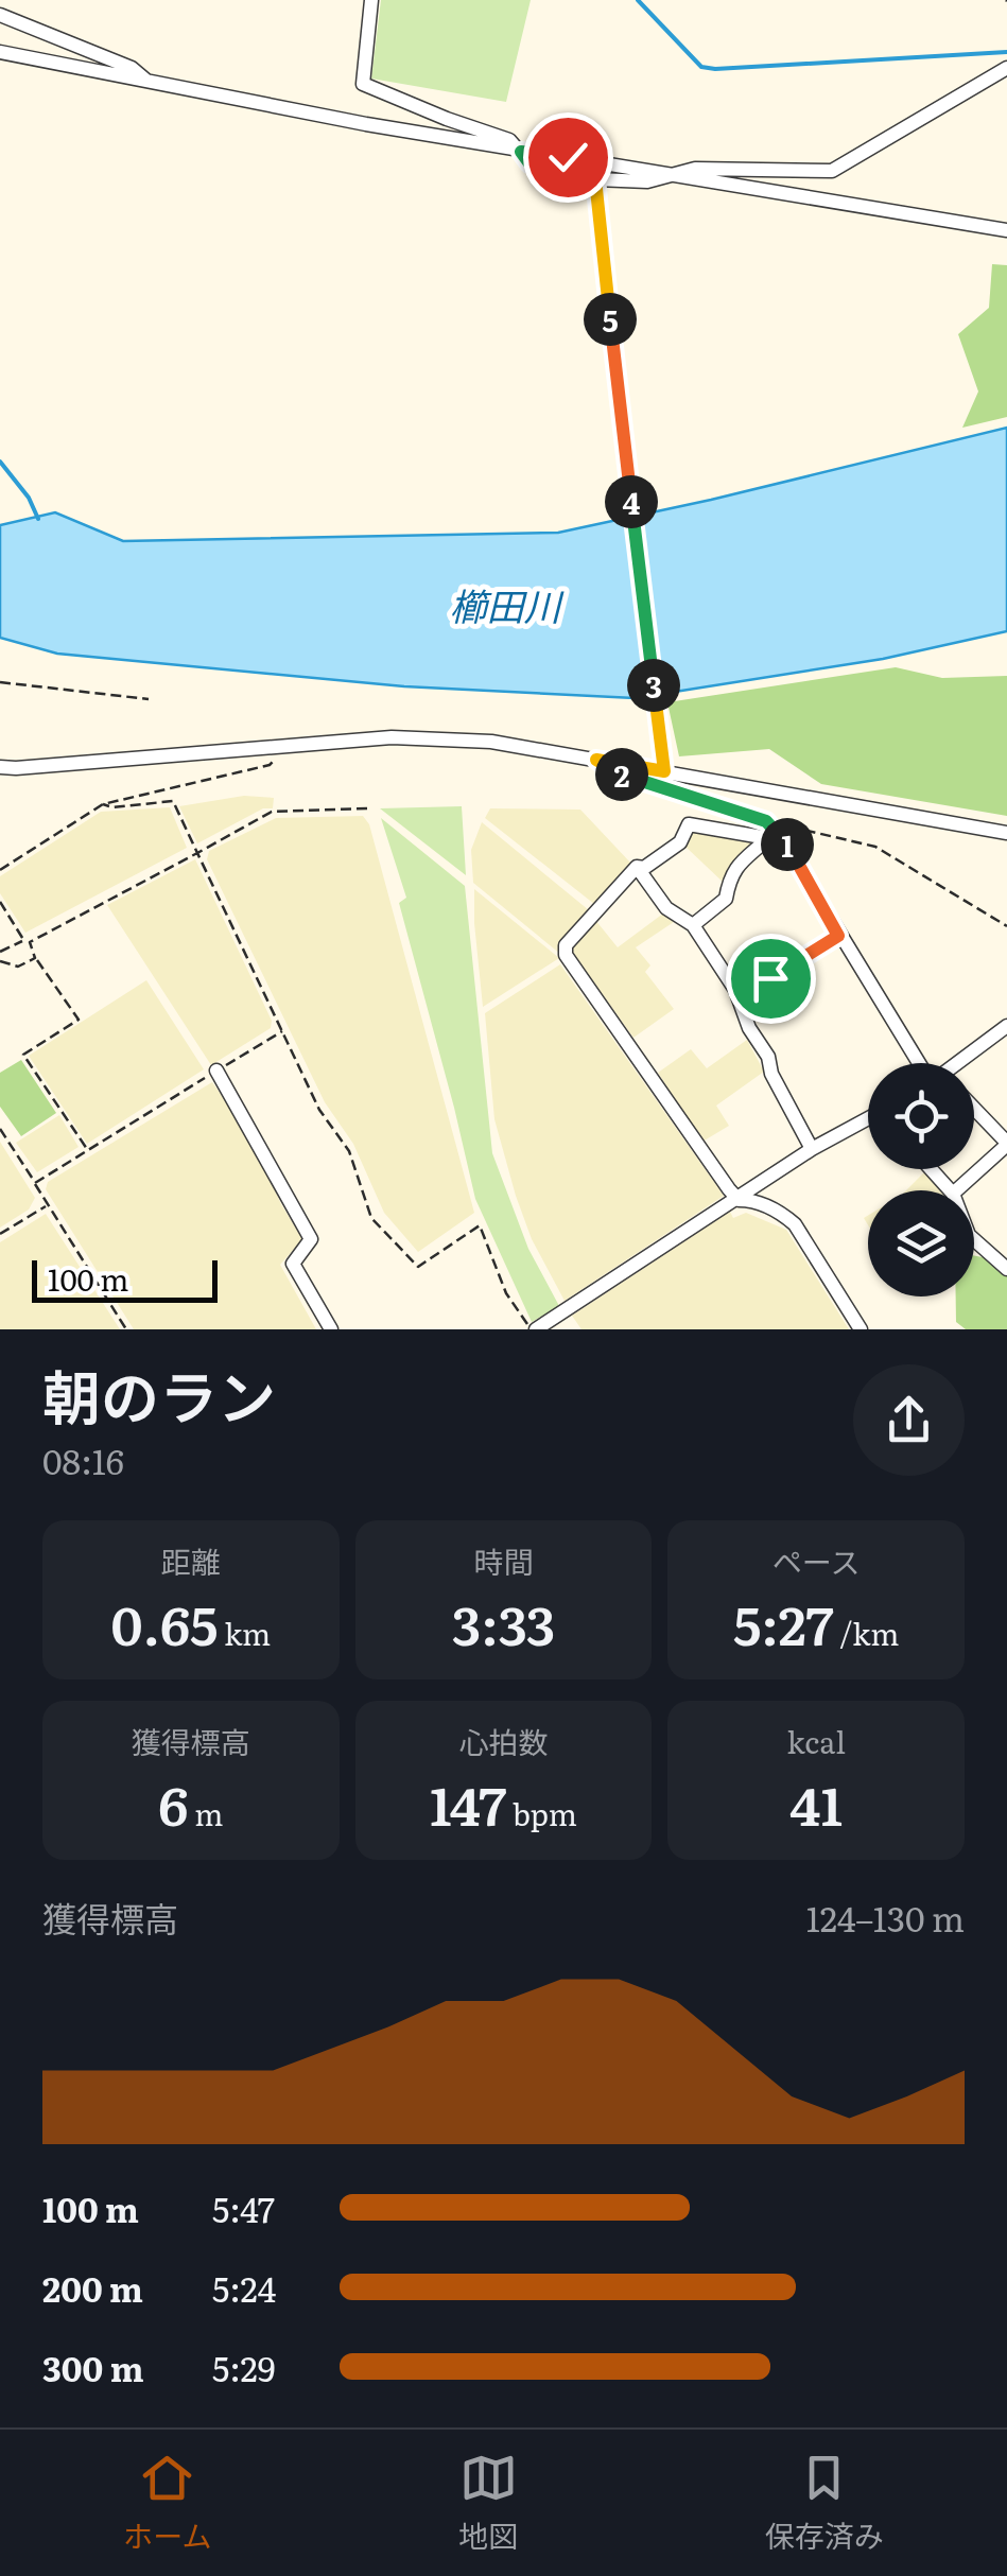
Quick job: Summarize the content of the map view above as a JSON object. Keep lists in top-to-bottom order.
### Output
{
  "water": ["櫛田川"],
  "scale_bar": "100 m",
  "page": {
    "pins": [
      "5",
      "4",
      "3",
      "2",
      "1"
    ],
    "scale": "100 m",
    "heading": ["朝のラン", "08:16"],
    "stats": [
      ["距離", "0.65 km"],
      ["時間", "3:33"],
      ["ペース", "5:27 /km"],
      ["獲得標高", "6 m"],
      ["心拍数", "147 bpm"],
      ["kcal", "41"]
    ],
    "chart": ["獲得標高", "124–130 m"],
    "list": [
      {
        "name": "100 m",
        "note": "5:47"
      },
      {
        "name": "200 m",
        "note": "5:24"
      },
      {
        "name": "300 m",
        "note": "5:29"
      }
    ],
    "tabs": ["ホーム", "地図", "保存済み"]
  }
}
